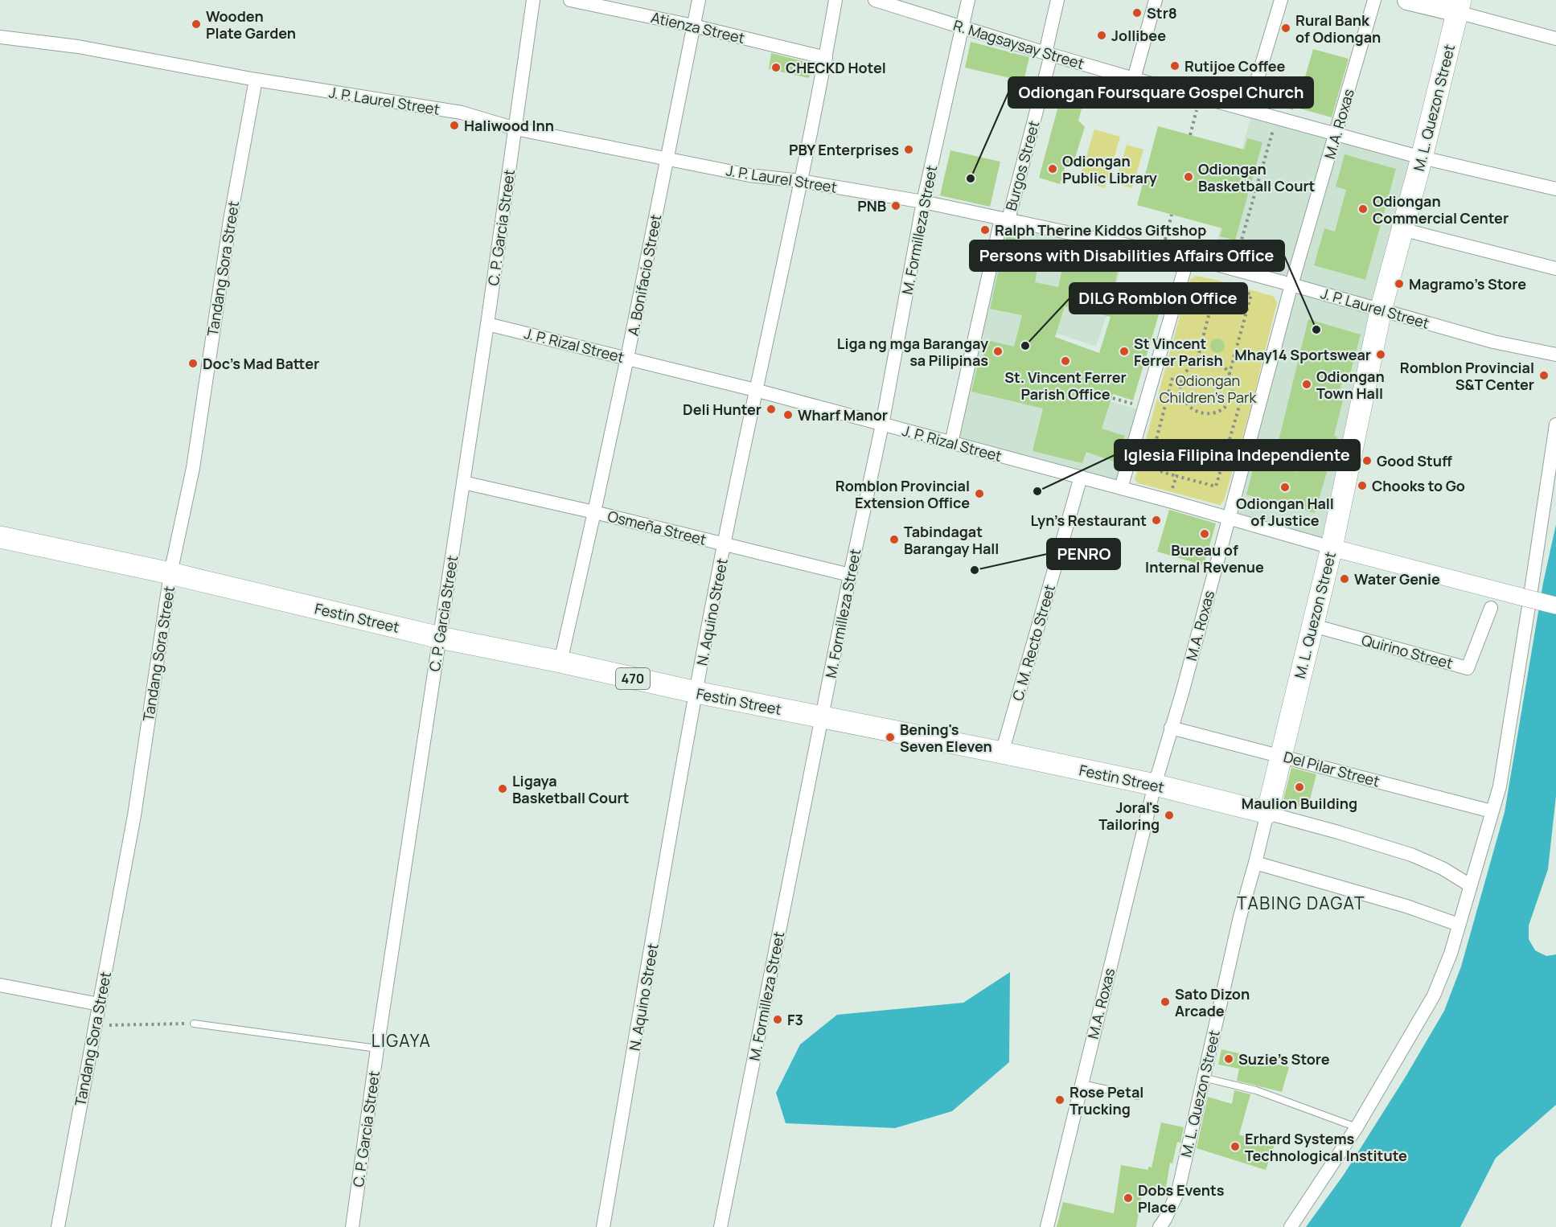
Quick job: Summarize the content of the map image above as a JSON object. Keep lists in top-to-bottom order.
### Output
{
  "streets": {
    "main road": ["M. L. Quezon Street", "Festin Street", "470"],
    "street": [
      "Atienza Street",
      "R. Magsaysay Street",
      "J. P. Laurel Street",
      "M.A. Roxas",
      "Burgos Street",
      "C. P. Garcia Street",
      "M. Formilleza Street",
      "Tandang Sora Street",
      "A. Bonifacio Street",
      "J. P. Rizal Street",
      "Osmeña Street",
      "N. Aquino Street",
      "C. M. Recto Street",
      "Quirino Street",
      "Del Pilar Street"
    ]
  },
  "crossings": [
    ["Atienza Street", "A. Bonifacio Street"],
    ["Atienza Street", "N. Aquino Street"],
    ["R. Magsaysay Street", "M. L. Quezon Street"],
    ["R. Magsaysay Street", "M.A. Roxas"],
    ["R. Magsaysay Street", "Burgos Street"],
    ["R. Magsaysay Street", "M. Formilleza Street"],
    ["J. P. Laurel Street", "M. L. Quezon Street"],
    ["J. P. Laurel Street", "M.A. Roxas"],
    ["J. P. Laurel Street", "Burgos Street"],
    ["J. P. Laurel Street", "C. P. Garcia Street"],
    ["J. P. Laurel Street", "M. Formilleza Street"],
    ["J. P. Laurel Street", "Tandang Sora Street"],
    ["J. P. Laurel Street", "A. Bonifacio Street"],
    ["J. P. Laurel Street", "N. Aquino Street"],
    ["M. L. Quezon Street", "J. P. Rizal Street"],
    ["M. L. Quezon Street", "Festin Street"],
    ["M. L. Quezon Street", "Quirino Street"],
    ["M. L. Quezon Street", "Del Pilar Street"],
    ["M.A. Roxas", "J. P. Rizal Street"],
    ["M.A. Roxas", "Festin Street"],
    ["M.A. Roxas", "Del Pilar Street"],
    ["Burgos Street", "J. P. Rizal Street"],
    ["C. P. Garcia Street", "J. P. Rizal Street"],
    ["C. P. Garcia Street", "Osmeña Street"],
    ["C. P. Garcia Street", "Festin Street"],
    ["M. Formilleza Street", "J. P. Rizal Street"],
    ["M. Formilleza Street", "Osmeña Street"],
    ["M. Formilleza Street", "Festin Street"],
    ["Tandang Sora Street", "Festin Street"],
    ["A. Bonifacio Street", "J. P. Rizal Street"],
    ["A. Bonifacio Street", "Osmeña Street"],
    ["A. Bonifacio Street", "Festin Street"],
    ["J. P. Rizal Street", "N. Aquino Street"],
    ["J. P. Rizal Street", "C. M. Recto Street"],
    ["Osmeña Street", "N. Aquino Street"],
    ["N. Aquino Street", "Festin Street"],
    ["Festin Street", "C. M. Recto Street"]
  ],
  "districts": ["TABING DAGAT", "LIGAYA"],
  "parks": ["Odiongan Children's Park"],
  "places": [
    "Str8",
    "Wooden Plate Garden",
    "Rural Bank of Odiongan",
    "Jollibee",
    "Rutijoe Coffee",
    "CHECKD Hotel",
    "Haliwood Inn",
    "PBY Enterprises",
    "Odiongan Public Library",
    "Odiongan Basketball Court",
    "Odiongan Foursquare Gospel Church",
    "PNB",
    "Odiongan Commercial Center",
    "Ralph Therine Kiddos Giftshop",
    "Magramo’s Store",
    "Persons with Disabilities Affairs Office",
    "DILG Romblon Office",
    "Liga ng mga Barangay sa Pilipinas",
    "St Vincent Ferrer Parish",
    "Mhay14 Sportswear",
    "St. Vincent Ferrer Parish Office",
    "Doc’s Mad Batter",
    "Romblon Provincial S&T Center",
    "Odiongan Town Hall",
    "Deli Hunter",
    "Wharf Manor",
    "Good Stuff",
    "Chooks to Go",
    "Odiongan Hall of Justice",
    "Iglesia Filipina Independiente",
    "Romblon Provincial Extension Office",
    "Lyn's Restaurant",
    "Bureau of Internal Revenue",
    "Tabindagat Barangay Hall",
    "PENRO",
    "Water Genie",
    "Bening's Seven Eleven",
    "Maulion Building",
    "Ligaya Basketball Court",
    "Joral's Tailoring",
    "Sato Dizon Arcade",
    "F3",
    "Suzie's Store",
    "Rose Petal Trucking",
    "Erhard Systems Technological Institute",
    "Dobs Events Place"
  ]
}
